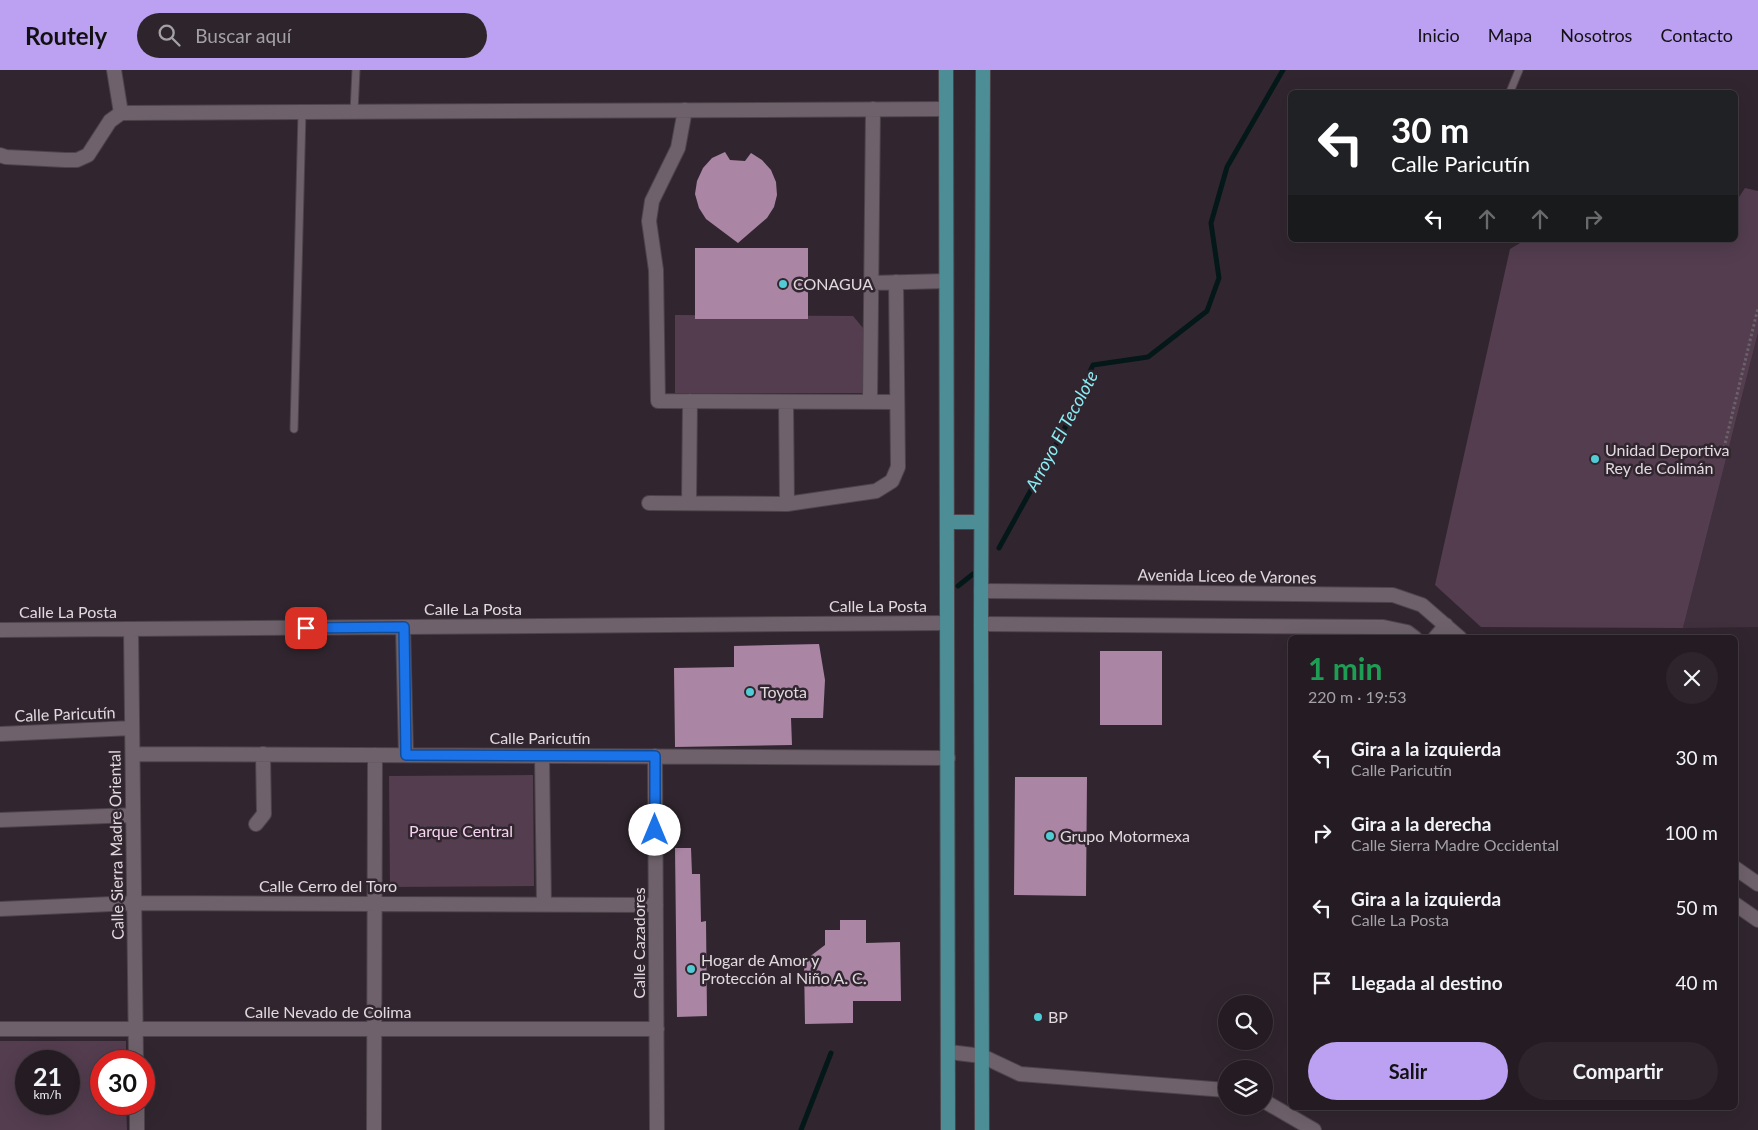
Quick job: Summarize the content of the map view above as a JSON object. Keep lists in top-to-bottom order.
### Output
{
  "streets": {
    "street": [
      "Avenida Liceo de Varones",
      "Calle La Posta",
      "Calle Paricutín",
      "Calle Sierra Madre Oriental",
      "Calle Cerro del Toro",
      "Calle Cazadores",
      "Calle Nevado de Colima"
    ]
  },
  "crossings": [
    ["Calle La Posta", "Calle Sierra Madre Oriental"],
    ["Calle Paricutín", "Calle Sierra Madre Oriental"],
    ["Calle Paricutín", "Calle Cazadores"],
    ["Calle Sierra Madre Oriental", "Calle Cerro del Toro"],
    ["Calle Sierra Madre Oriental", "Calle Nevado de Colima"],
    ["Calle Cerro del Toro", "Calle Cazadores"],
    ["Calle Cazadores", "Calle Nevado de Colima"]
  ],
  "water": ["Arroyo El Tecolote"],
  "parks": ["Parque Central"],
  "places": [
    "CONAGUA",
    "Unidad Deportiva Rey de Colimán",
    "Toyota",
    "Grupo Motormexa",
    "Hogar de Amor y Protección al Niño A. C.",
    "BP"
  ],
  "page": {
    "header": "Routely",
    "search": "Buscar aquí",
    "nav": [
      "Inicio",
      "Mapa",
      "Nosotros",
      "Contacto"
    ],
    "turn": ["30 m", "Calle Paricutín"],
    "heading": ["1 min", "220 m · 19:53"],
    "list": [
      {
        "name": "Gira a la izquierda",
        "note": "Calle Paricutín",
        "value": "30 m"
      },
      {
        "name": "Gira a la derecha",
        "note": "Calle Sierra Madre Occidental",
        "value": "100 m"
      },
      {
        "name": "Gira a la izquierda",
        "note": "Calle La Posta",
        "value": "50 m"
      },
      {
        "name": "Llegada al destino",
        "value": "40 m"
      }
    ],
    "buttons": ["Salir", "Compartir"],
    "speed": "21 km/h",
    "limit": "30"
  }
}
